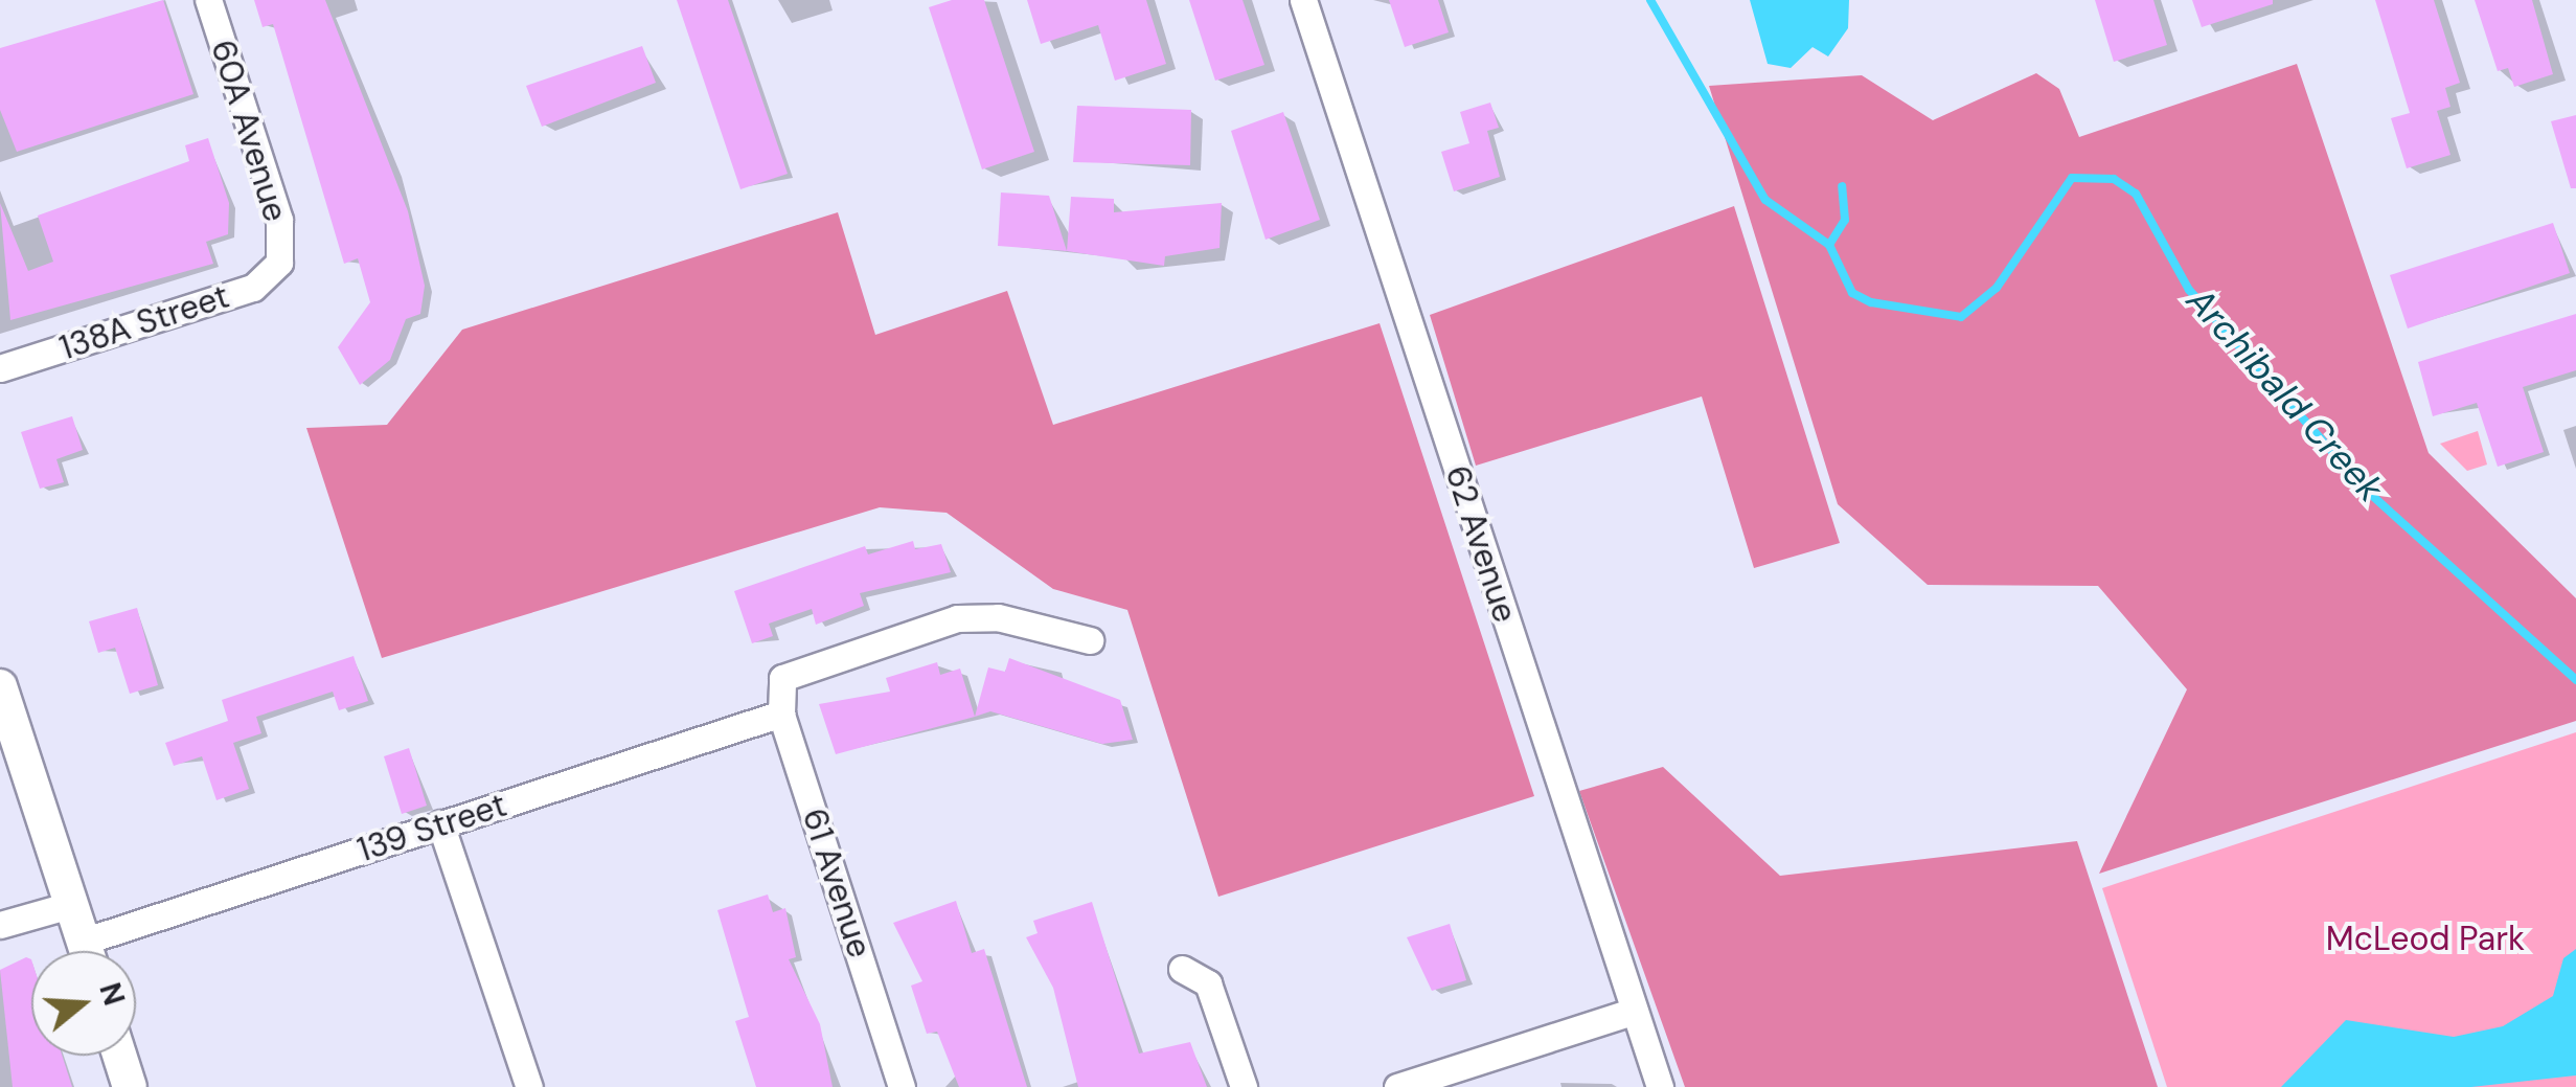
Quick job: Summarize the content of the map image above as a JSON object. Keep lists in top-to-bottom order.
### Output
{
  "streets": {
    "street": [
      "60A Avenue",
      "138A Street",
      "62 Avenue",
      "139 Street",
      "61 Avenue"
    ]
  },
  "crossings": [
    ["60A Avenue", "138A Street"],
    ["139 Street", "61 Avenue"]
  ],
  "water": ["Archibald Creek"],
  "parks": ["McLeod Park"],
  "north": "right"
}
